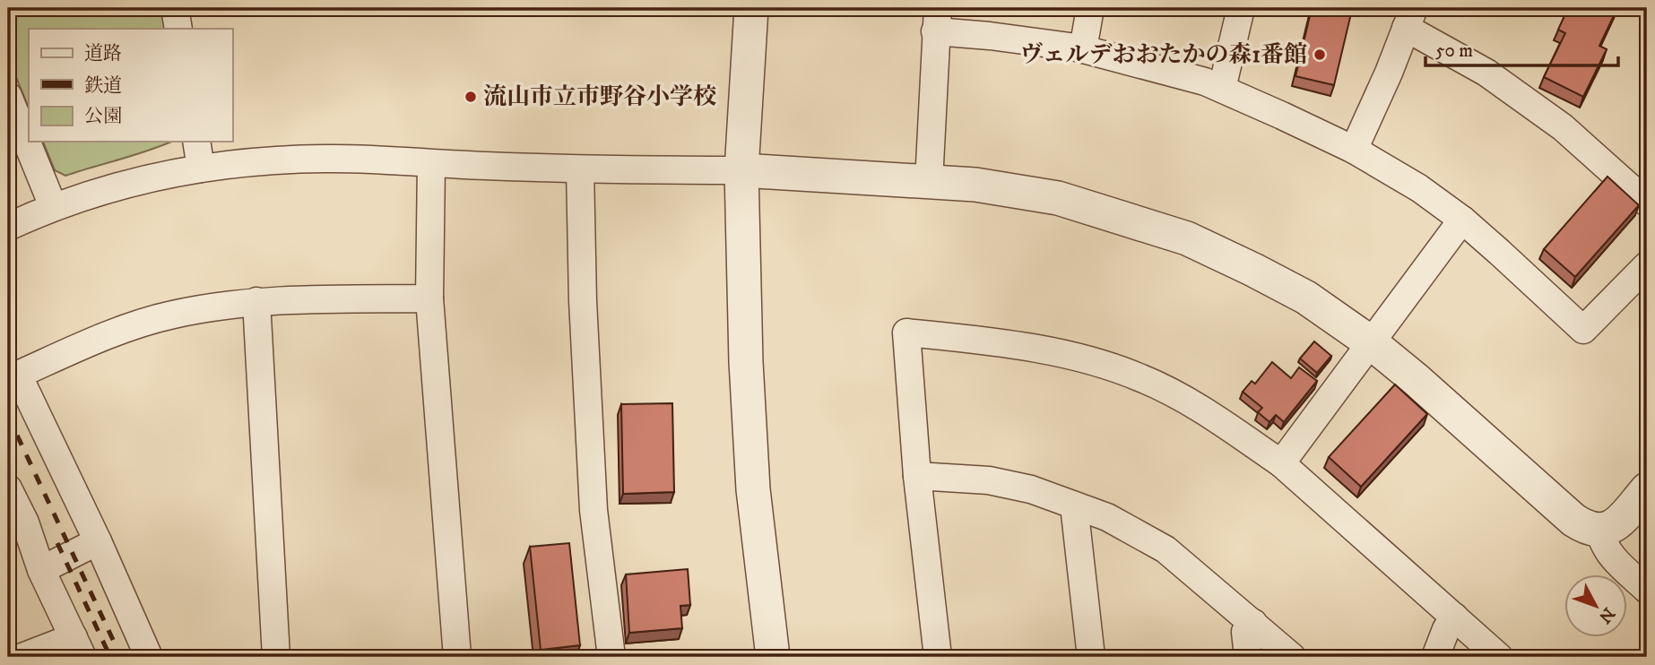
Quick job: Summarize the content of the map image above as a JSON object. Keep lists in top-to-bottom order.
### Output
{
  "places": ["ヴェルデおおたかの森1番館", "流山市立市野谷小学校"],
  "legend": ["道路", "鉄道", "公園"],
  "scale_bar": "50 m",
  "north": "bottom right"
}
